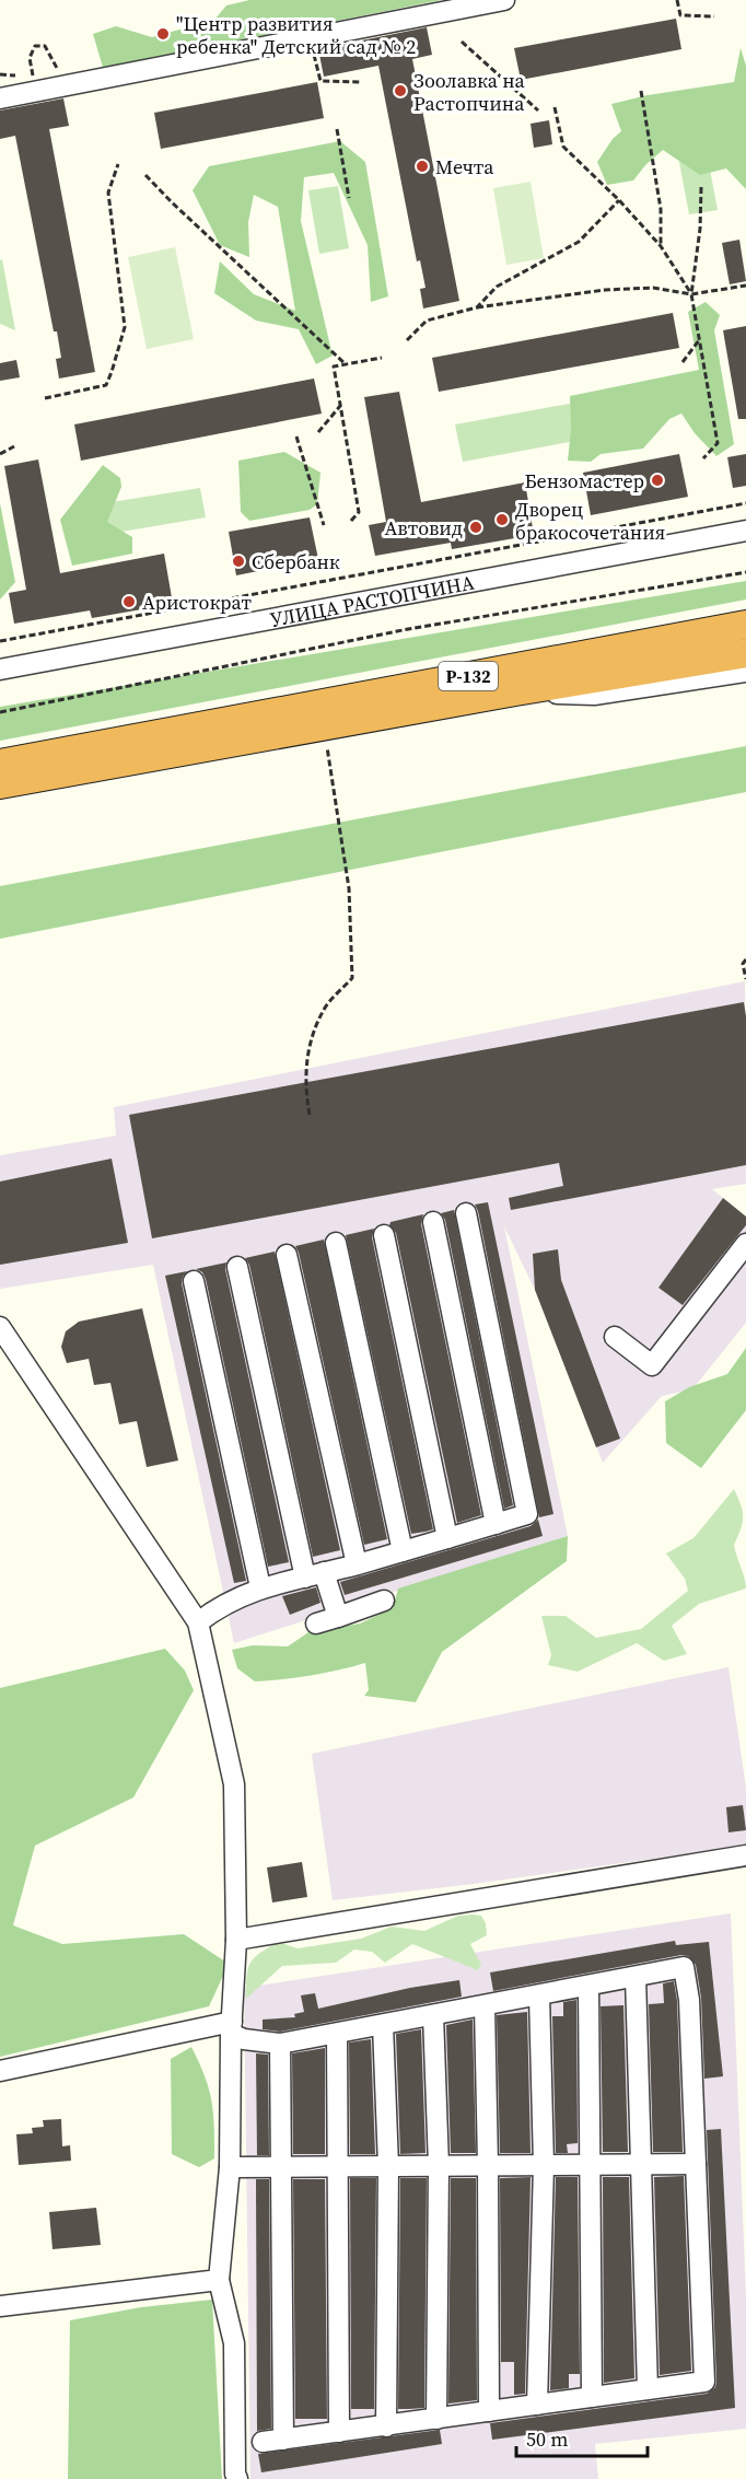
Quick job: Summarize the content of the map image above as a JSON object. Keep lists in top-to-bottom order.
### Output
{
  "streets": {
    "highway": ["Р-132"],
    "street": ["УЛИЦА РАСТОПЧИНА"]
  },
  "places": [
    "\"Центр развития ребенка\" Детский сад № 2",
    "Зоолавка на Растопчина",
    "Мечта",
    "Бензомастер",
    "Дворец бракосочетания",
    "Автовид",
    "Сбербанк",
    "Аристократ"
  ],
  "scale_bar": "50 m"
}
